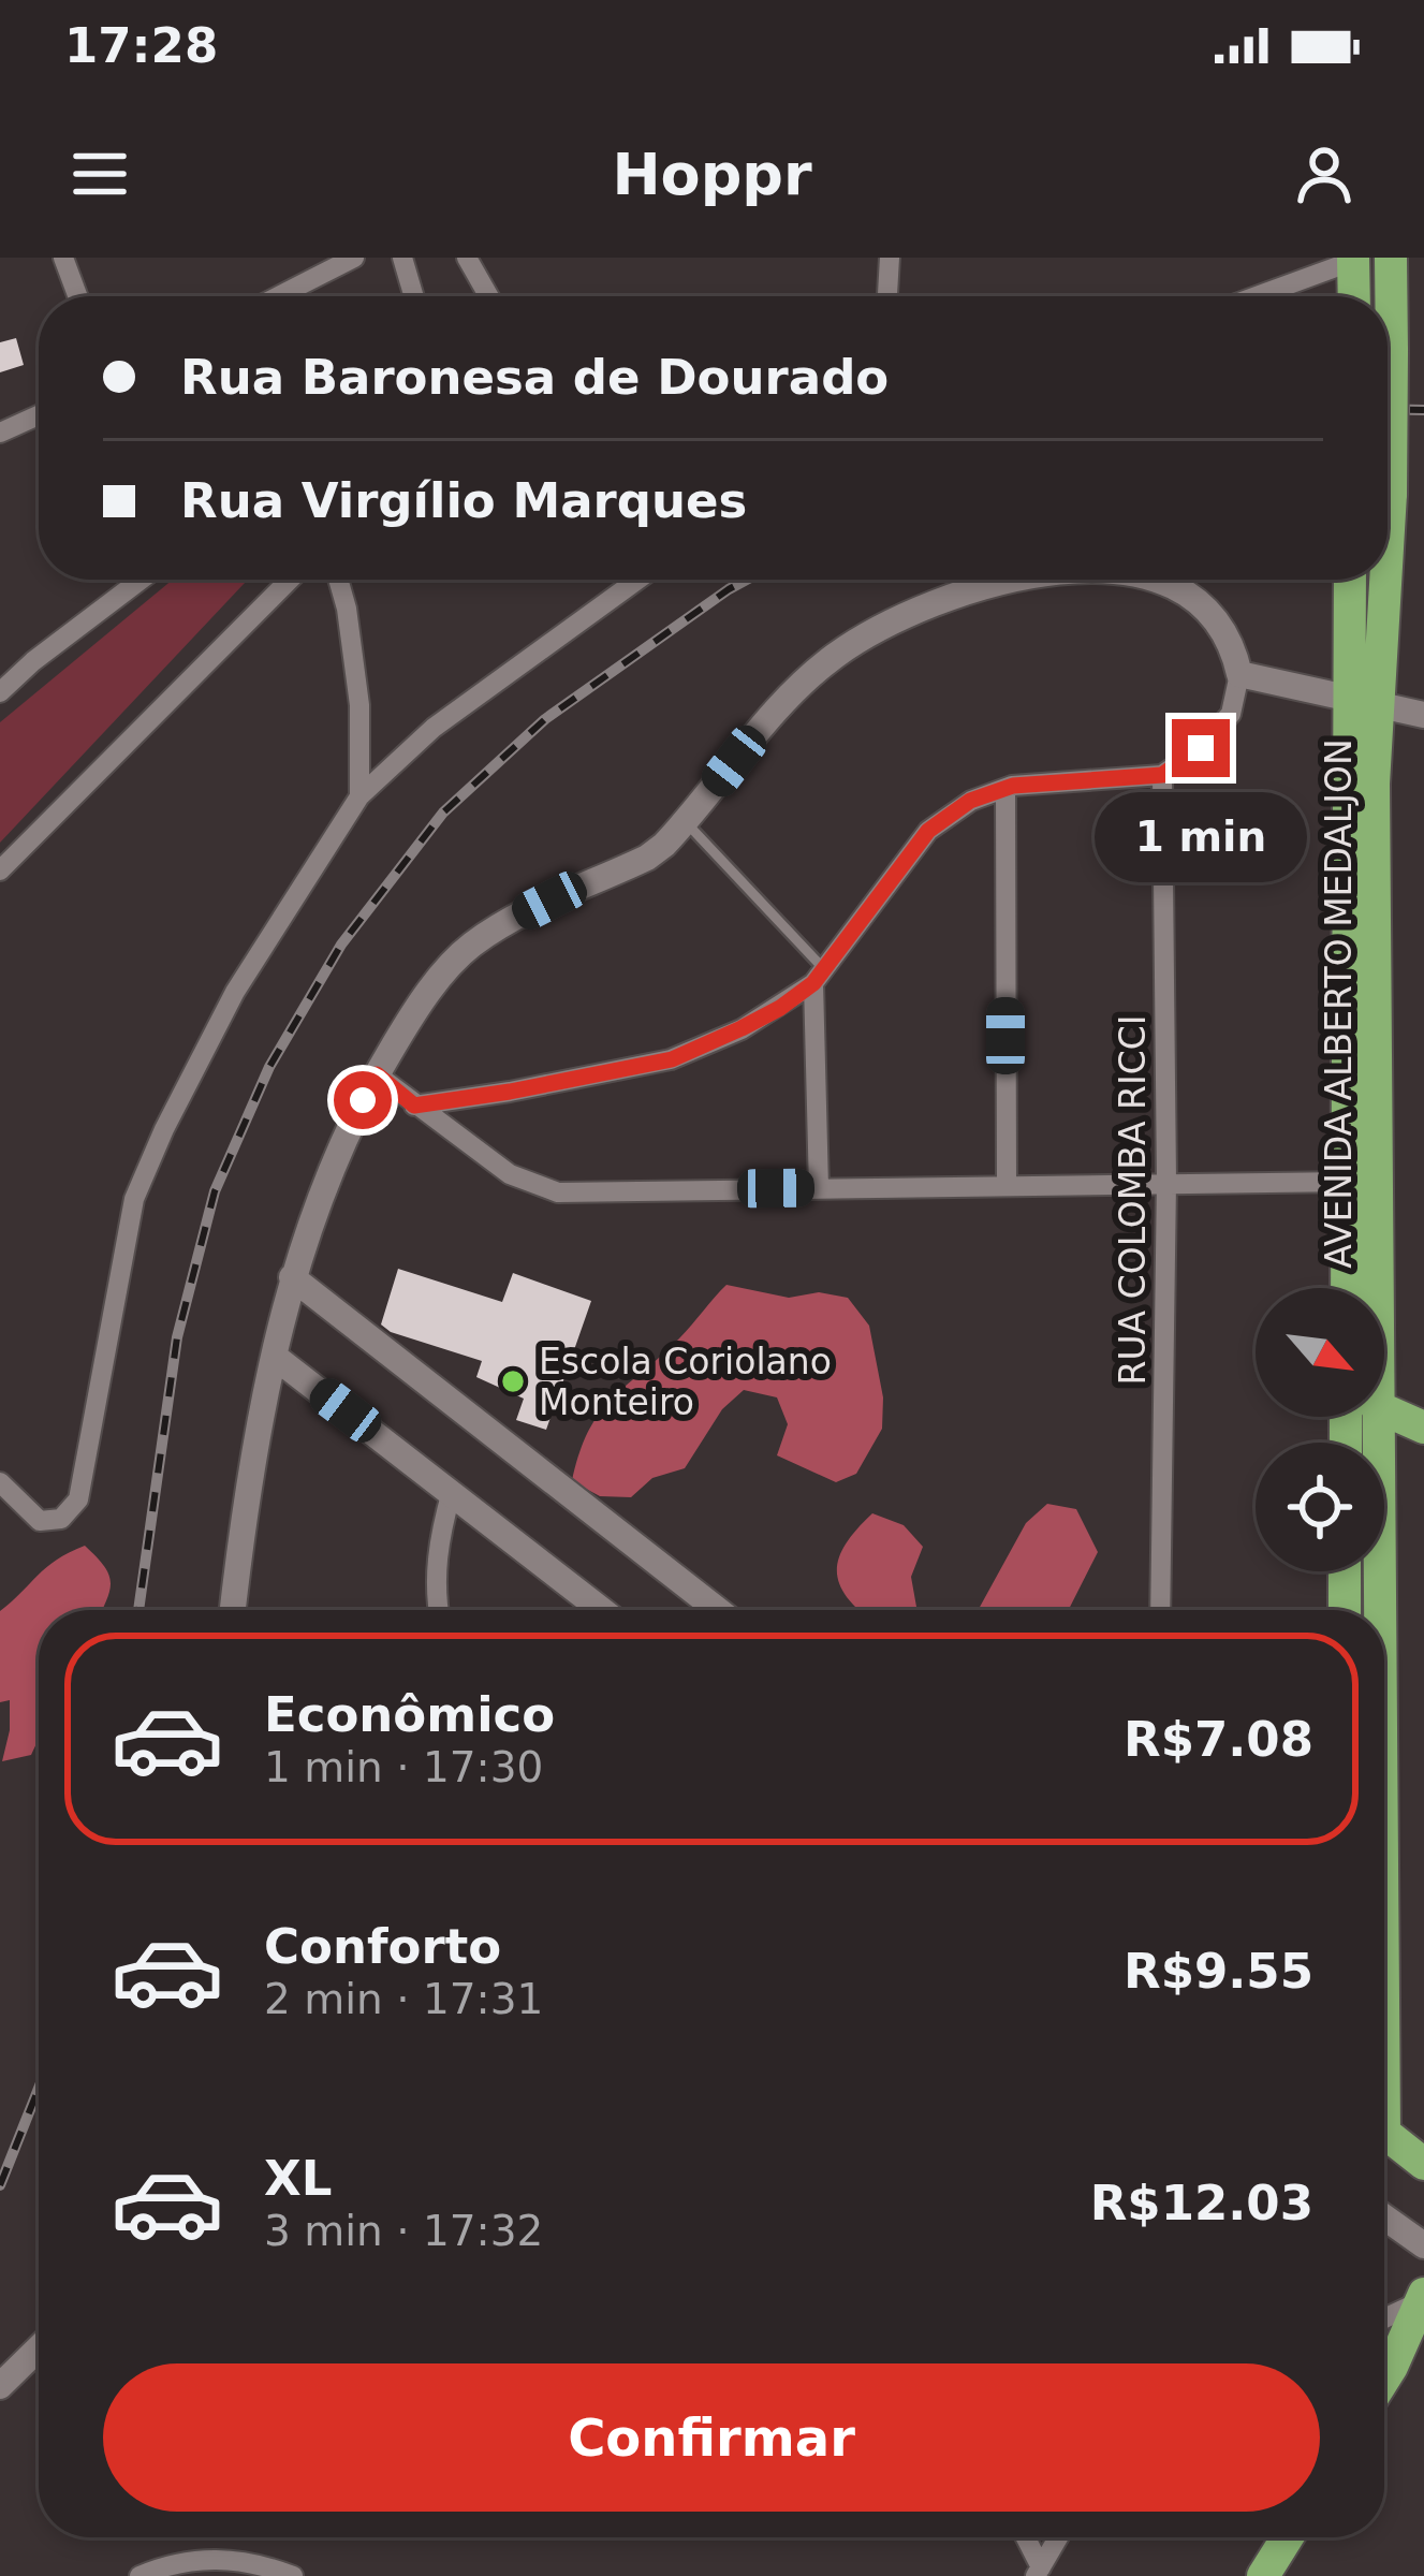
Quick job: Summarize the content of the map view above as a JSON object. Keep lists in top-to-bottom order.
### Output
{
  "streets": {
    "main road": ["AVENIDA ALBERTO MEDALJON"],
    "street": ["RUA COLOMBA RICCI"]
  },
  "places": ["Escola Coriolano Monteiro"],
  "north": "bottom right",
  "page": {
    "status": "17:28",
    "header": "Hoppr",
    "banner": ["Rua Baronesa de Dourado", "Rua Virgílio Marques"],
    "bubble": "1 min",
    "list": [
      {
        "name": "Econômico",
        "note": "1 min · 17:30",
        "value": "R$7.08"
      },
      {
        "name": "Conforto",
        "note": "2 min · 17:31",
        "value": "R$9.55"
      },
      {
        "name": "XL",
        "note": "3 min · 17:32",
        "value": "R$12.03"
      }
    ],
    "buttons": "Confirmar"
  }
}
